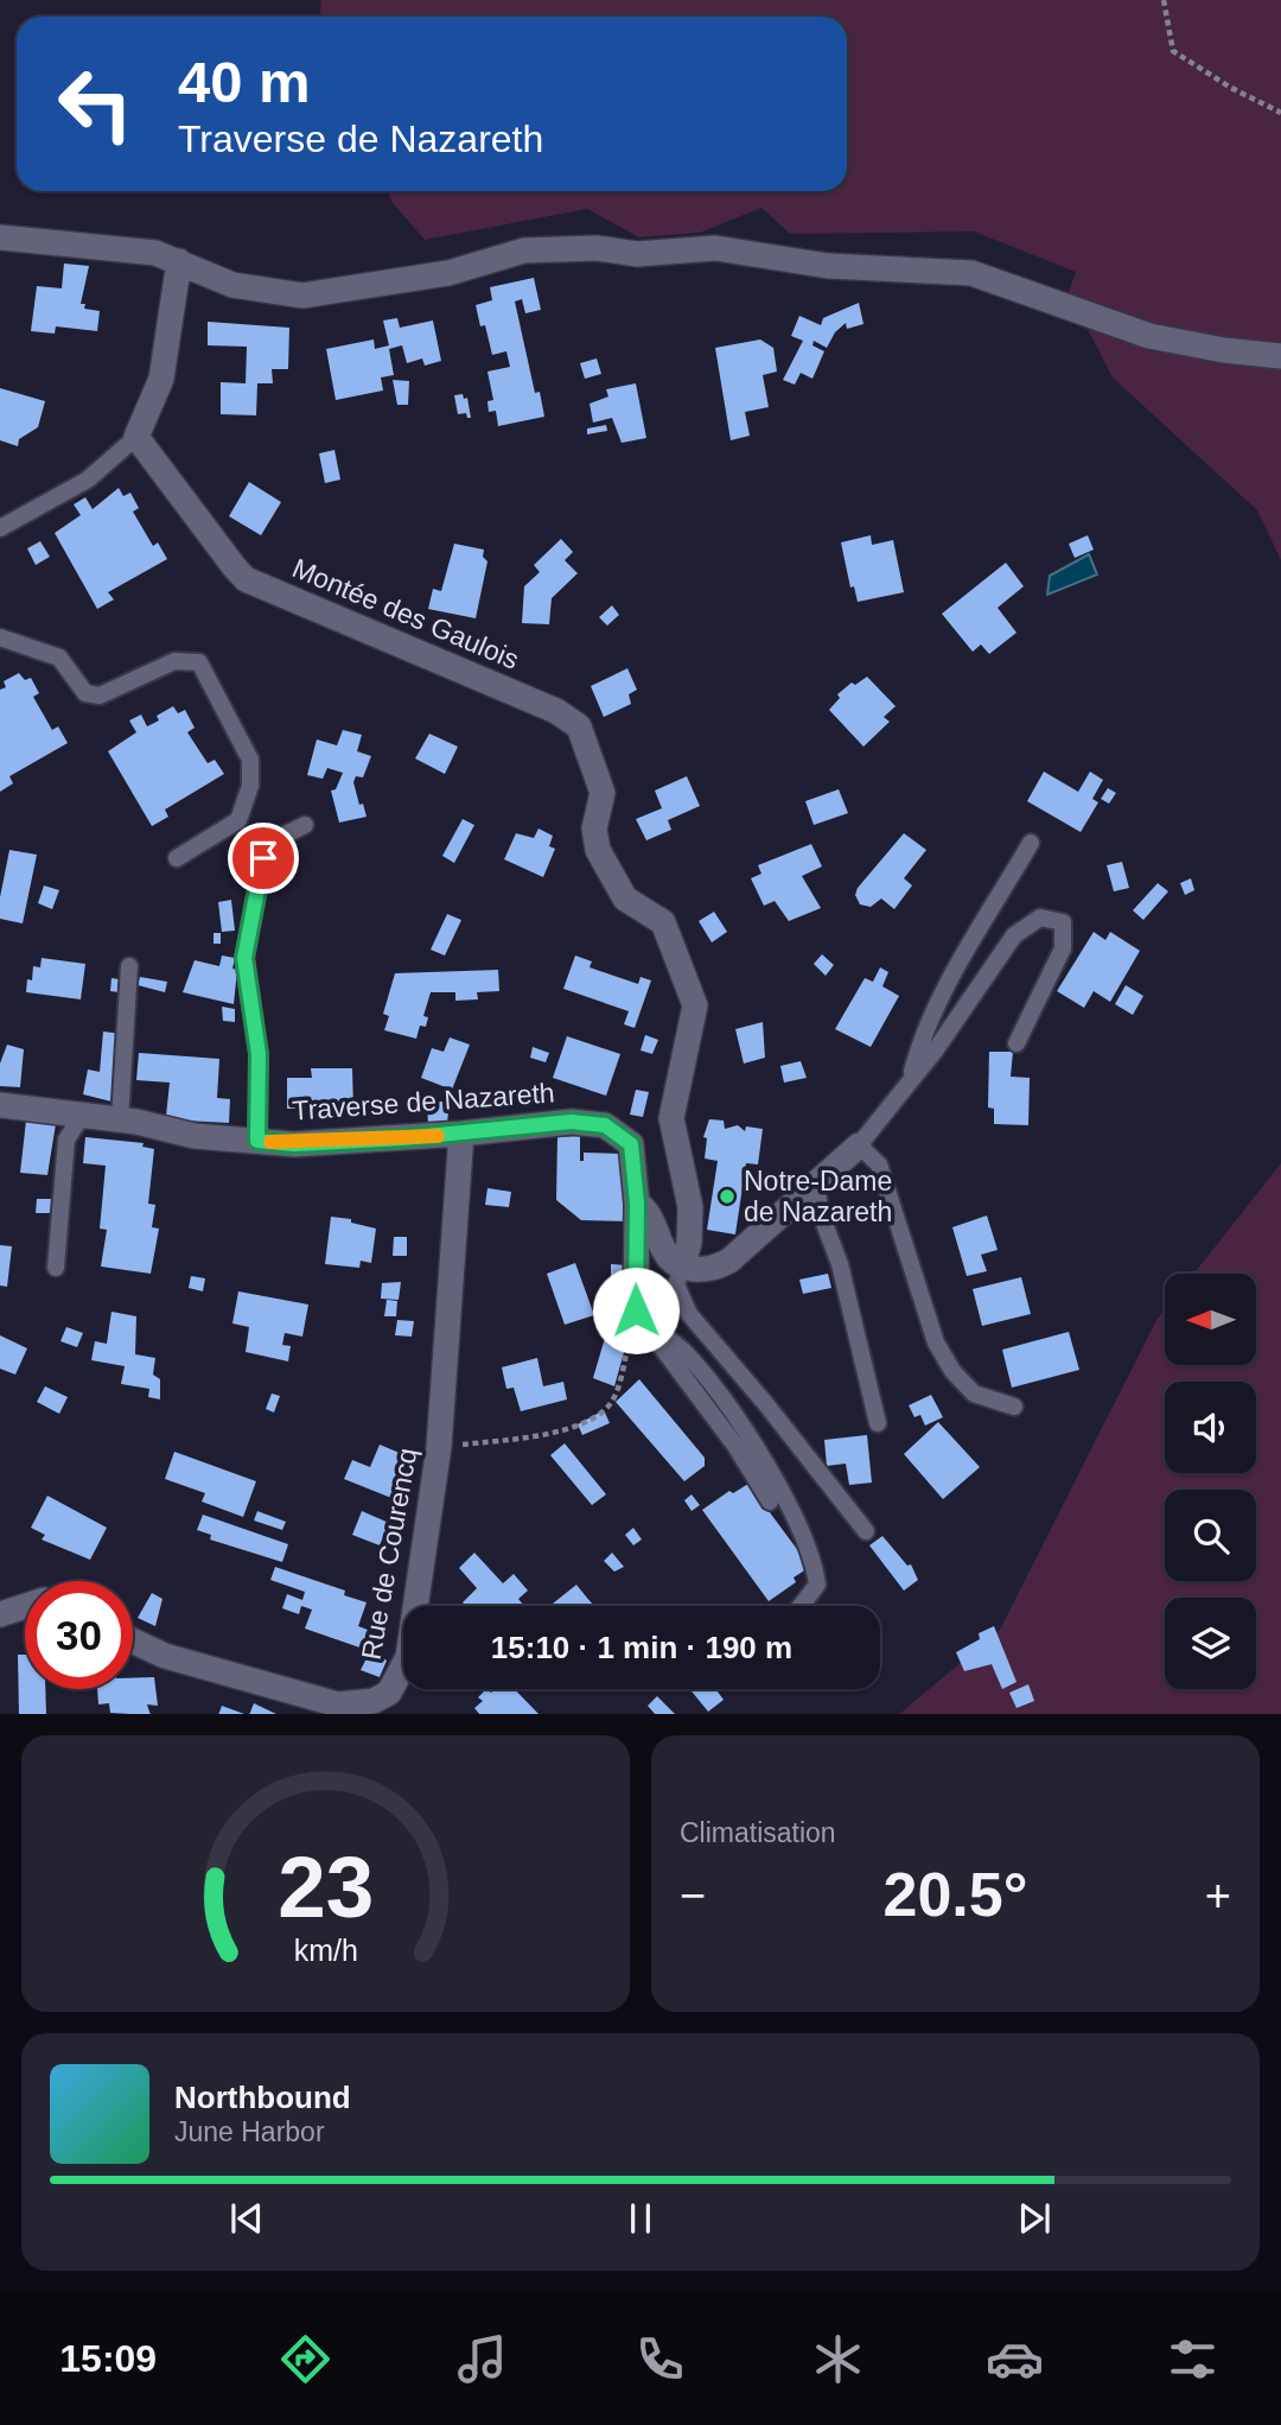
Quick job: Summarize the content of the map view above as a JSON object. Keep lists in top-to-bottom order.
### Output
{
  "streets": {
    "street": ["Montée des Gaulois", "Traverse de Nazareth", "Rue de Courencq"]
  },
  "crossings": [
    ["Traverse de Nazareth", "Rue de Courencq"]
  ],
  "places": ["Notre-Dame de Nazareth"],
  "north": "left",
  "page": {
    "turn": ["40 m", "Traverse de Nazareth"],
    "limit": "30",
    "trip": "15:10 · 1 min · 190 m",
    "tile": "Climatisation",
    "heat": ["−", "20.5°", "+"],
    "song": ["Northbound", "June Harbor"],
    "tabs": "15:09",
    "gauge": ["23", "km/h"]
  }
}
